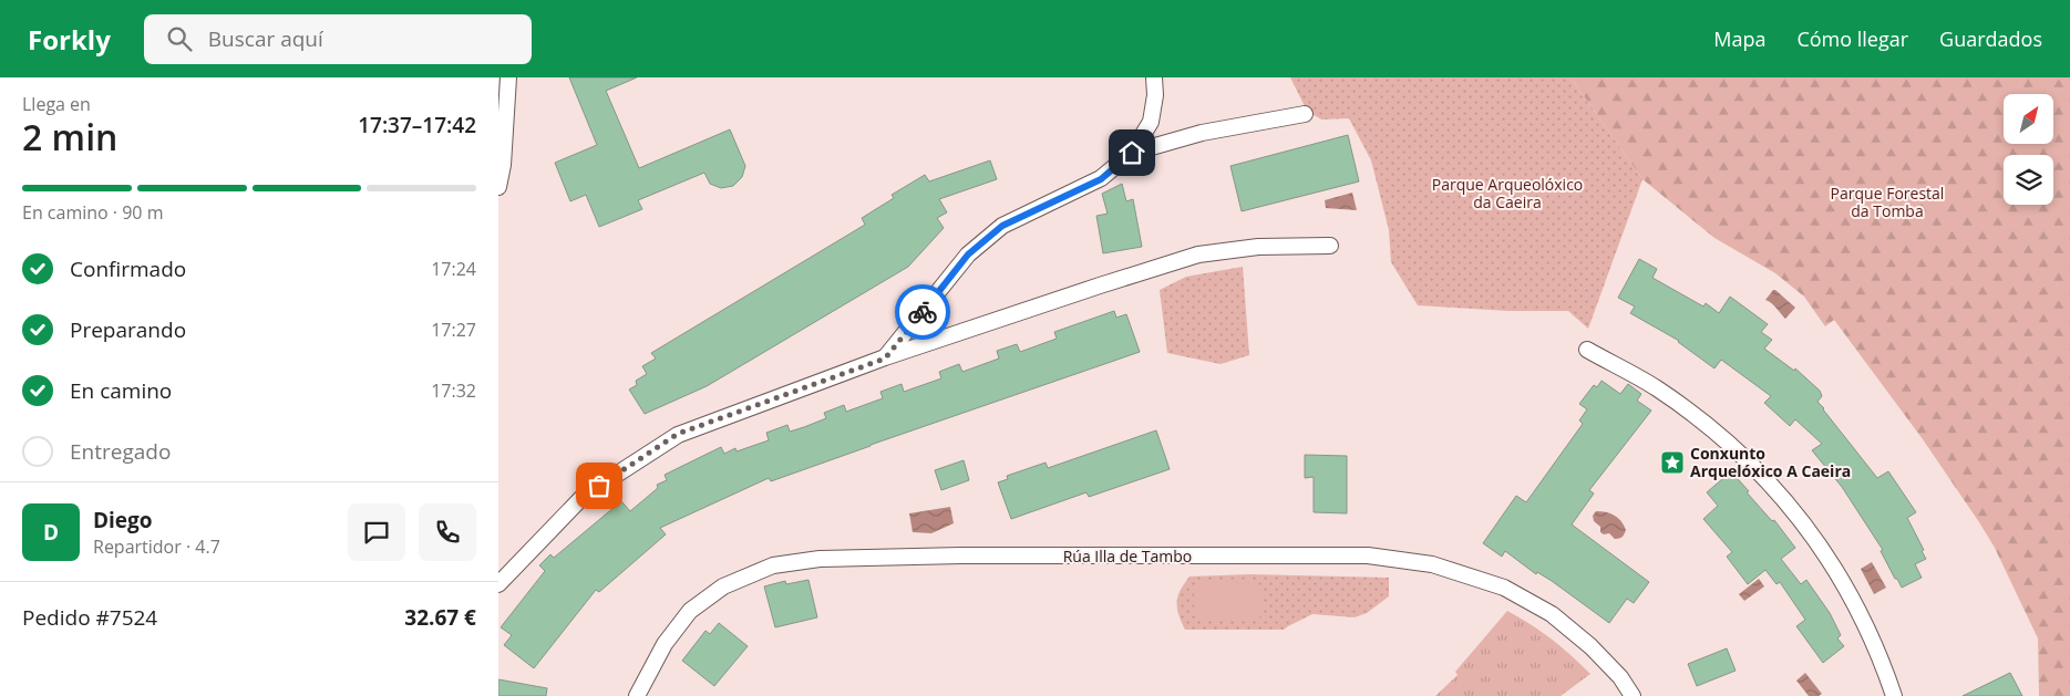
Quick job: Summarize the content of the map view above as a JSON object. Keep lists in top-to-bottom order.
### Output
{
  "streets": {
    "street": ["Rúa Illa de Tambo"]
  },
  "parks": ["Parque Arqueolóxico da Caeira", "Parque Forestal da Tomba"],
  "places": {
    "place": ["Conxunto Arquelóxico A Caeira"]
  },
  "north": "top right",
  "page": {
    "header": "Forkly",
    "search": "Buscar aquí",
    "nav": ["Mapa", "Cómo llegar", "Guardados"],
    "heading": ["2 min", "Llega en", "17:37–17:42"],
    "panel": [
      "Diego",
      "Repartidor · 4.7",
      "Pedido #7524",
      "32.67 €"
    ],
    "bar": "En camino · 90 m",
    "list": [
      ["Confirmado", "17:24"],
      ["Preparando", "17:27"],
      ["En camino", "17:32"],
      "Entregado"
    ],
    "round": "D"
  }
}
